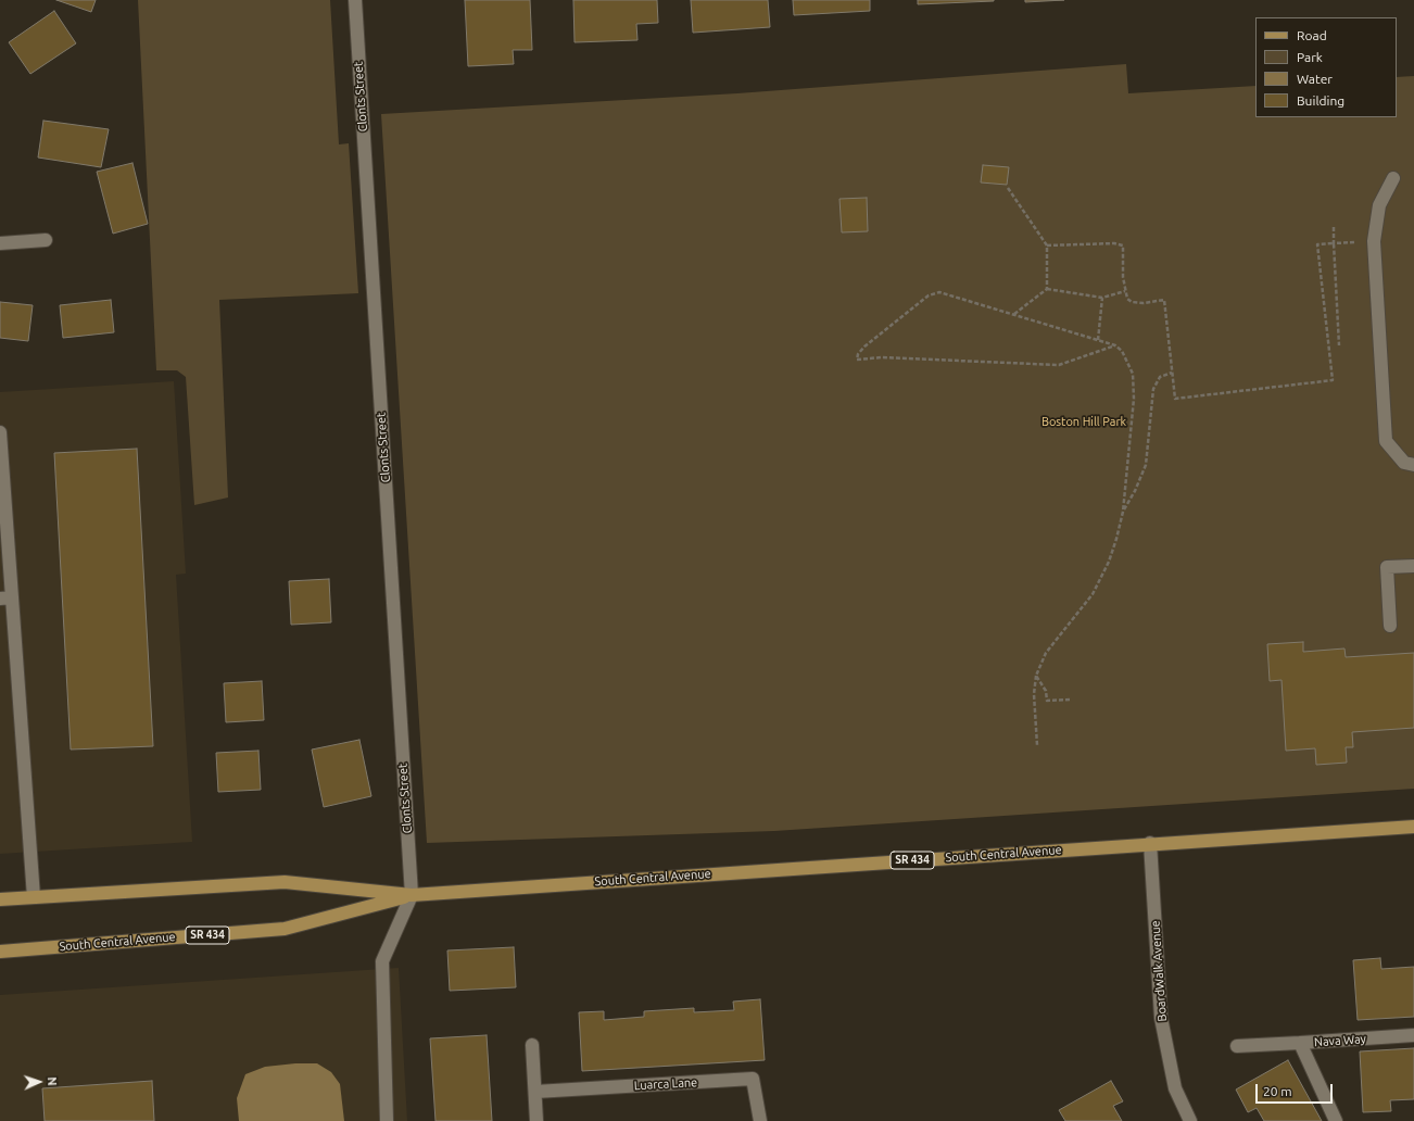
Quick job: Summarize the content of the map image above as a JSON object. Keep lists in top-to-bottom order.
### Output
{
  "streets": {
    "main road": ["South Central Avenue", "SR 434"],
    "street": [
      "Clonts Street",
      "BoardWalk Avenue",
      "Nava Way",
      "Luarca Lane"
    ]
  },
  "crossings": [
    ["Clonts Street", "South Central Avenue"],
    ["South Central Avenue", "BoardWalk Avenue"]
  ],
  "parks": ["Boston Hill Park"],
  "legend": [
    "Road",
    "Park",
    "Water",
    "Building"
  ],
  "scale_bar": "20 m",
  "north": "right"
}
